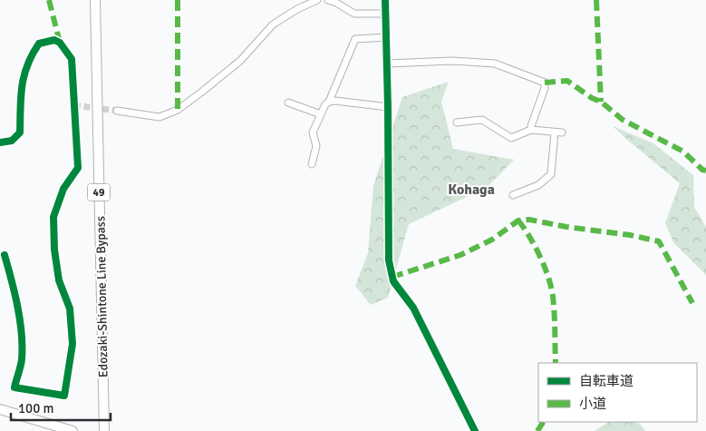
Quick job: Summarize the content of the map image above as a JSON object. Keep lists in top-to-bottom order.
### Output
{
  "streets": {
    "main road": ["49", "Edozaki-Shintone Line Bypass"]
  },
  "districts": ["Kohaga"],
  "legend": ["自転車道", "小道"],
  "scale_bar": "100 m"
}
